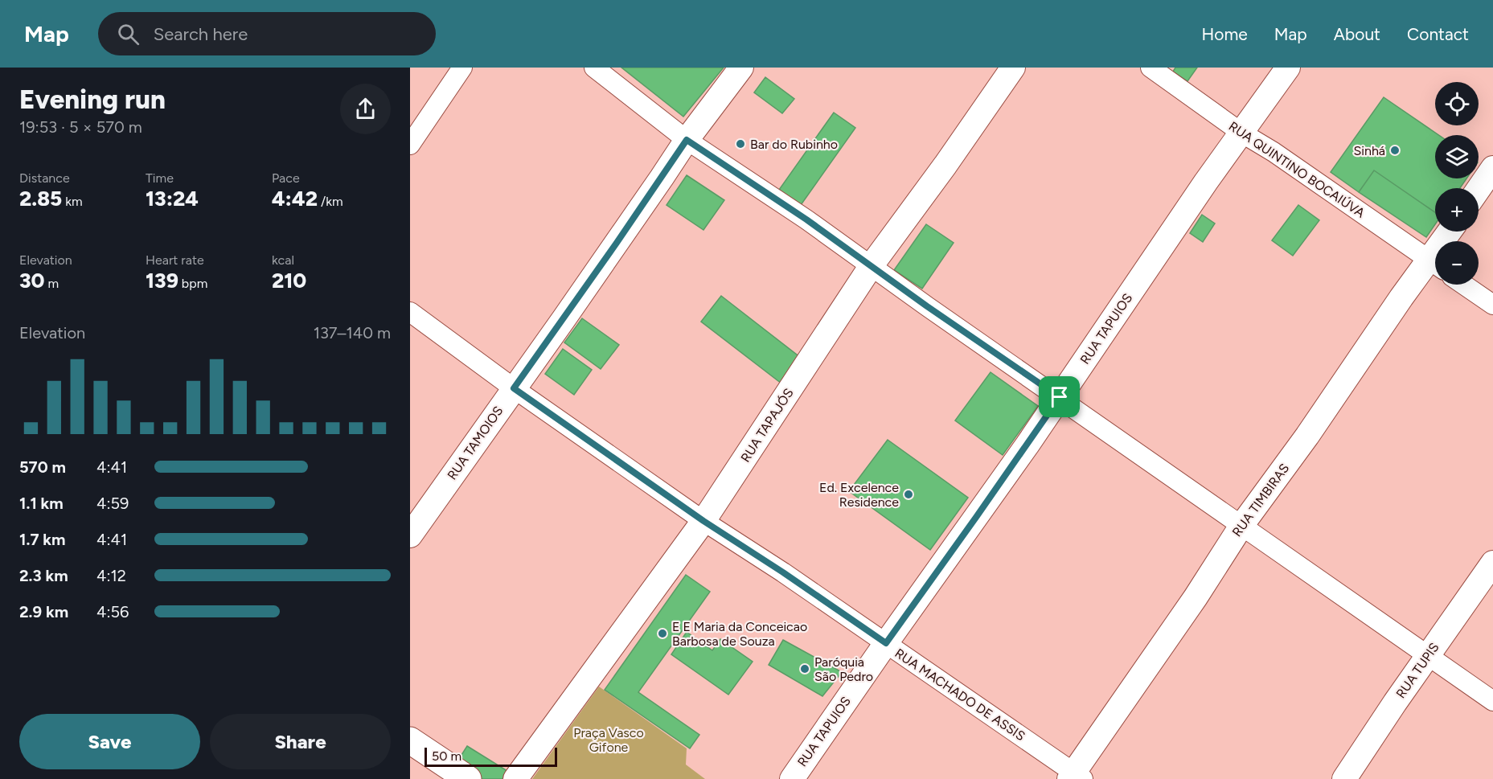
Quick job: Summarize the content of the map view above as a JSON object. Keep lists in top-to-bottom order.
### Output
{
  "streets": {
    "street": [
      "RUA QUINTINO BOCAIÚVA",
      "RUA TAPUIOS",
      "RUA TAPAJÓS",
      "RUA TAMOIOS",
      "RUA TIMBIRAS",
      "RUA TUPIS",
      "RUA MACHADO DE ASSIS"
    ]
  },
  "crossings": [
    ["RUA QUINTINO BOCAIÚVA", "RUA TAPUIOS"],
    ["RUA TAPUIOS", "RUA MACHADO DE ASSIS"],
    ["RUA TAPAJÓS", "RUA MACHADO DE ASSIS"],
    ["RUA TAMOIOS", "RUA MACHADO DE ASSIS"],
    ["RUA TIMBIRAS", "RUA MACHADO DE ASSIS"]
  ],
  "parks": ["Praça Vasco Gifone"],
  "places": [
    "Bar do Rubinho",
    "Sinhá",
    "Ed. Excelence Residence",
    "E E Maria da Conceicao Barbosa de Souza",
    "Paróquia São Pedro"
  ],
  "scale_bar": "50 m",
  "page": {
    "header": "Map",
    "search": "Search here",
    "nav": [
      "Home",
      "Map",
      "About",
      "Contact"
    ],
    "heading": ["Evening run", "19:53 · 5 × 570 m"],
    "map_buttons": ["+", "−"],
    "stats": [
      ["Distance", "2.85 km"],
      ["Time", "13:24"],
      ["Pace", "4:42 /km"],
      ["Elevation", "30 m"],
      ["Heart rate", "139 bpm"],
      ["kcal", "210"]
    ],
    "chart": ["Elevation", "137–140 m"],
    "list": [
      {
        "name": "570 m",
        "note": "4:41"
      },
      {
        "name": "1.1 km",
        "note": "4:59"
      },
      {
        "name": "1.7 km",
        "note": "4:41"
      },
      {
        "name": "2.3 km",
        "note": "4:12"
      },
      {
        "name": "2.9 km",
        "note": "4:56"
      }
    ],
    "buttons": ["Save", "Share"],
    "scale": "50 m"
  }
}
